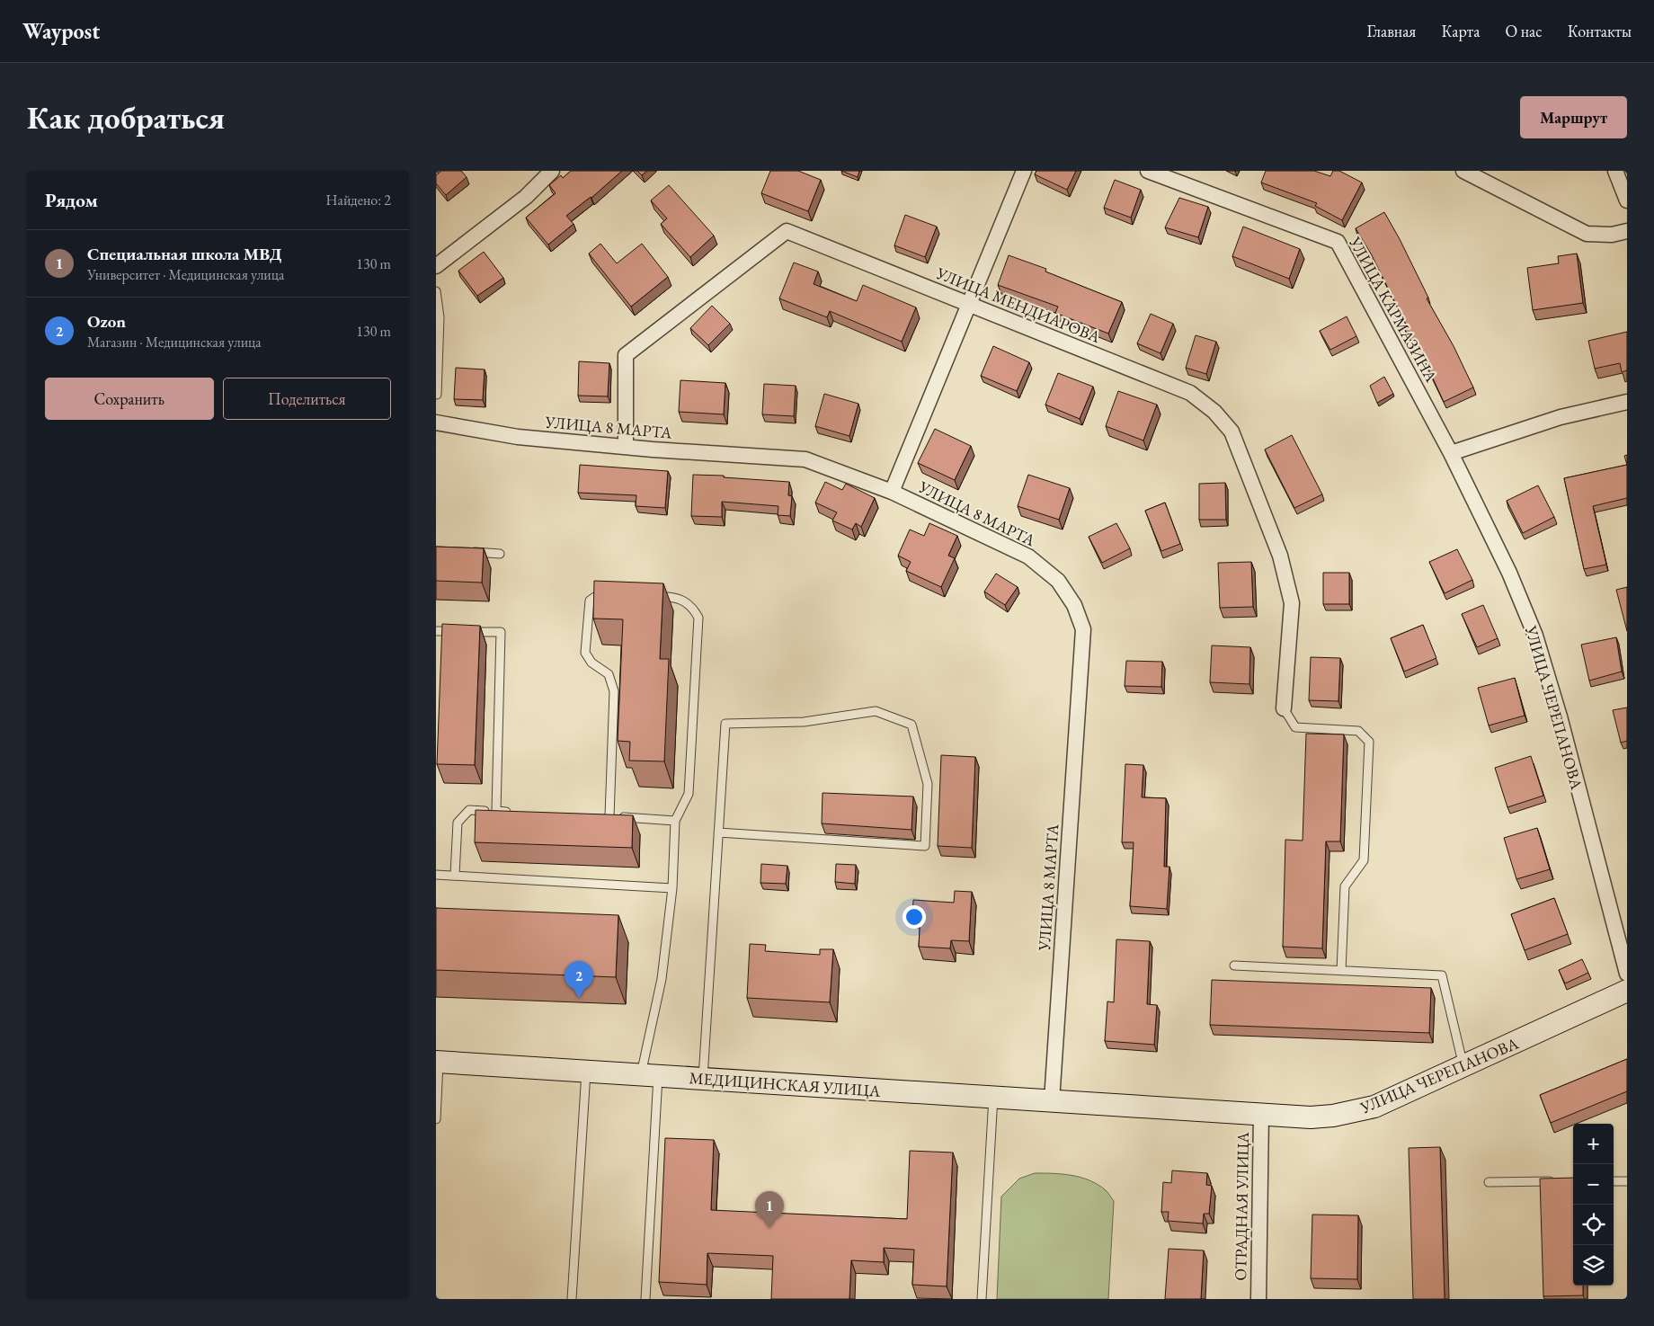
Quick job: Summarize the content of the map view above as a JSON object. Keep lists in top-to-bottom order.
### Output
{
  "streets": {
    "main road": ["УЛИЦА ЧЕРЕПАНОВА", "МЕДИЦИНСКАЯ УЛИЦА"],
    "street": [
      "УЛИЦА МЕНДИАРОВА",
      "УЛИЦА КАРМАЗИНА",
      "УЛИЦА 8 МАРТА",
      "ОТРАДНАЯ УЛИЦА"
    ]
  },
  "crossings": [
    ["УЛИЦА МЕНДИАРОВА", "УЛИЦА 8 МАРТА"],
    ["УЛИЦА КАРМАЗИНА", "УЛИЦА ЧЕРЕПАНОВА"],
    ["УЛИЦА 8 МАРТА", "МЕДИЦИНСКАЯ УЛИЦА"],
    ["УЛИЦА ЧЕРЕПАНОВА", "МЕДИЦИНСКАЯ УЛИЦА"],
    ["УЛИЦА ЧЕРЕПАНОВА", "ОТРАДНАЯ УЛИЦА"]
  ],
  "page": {
    "header": "Waypost",
    "nav": [
      "Главная",
      "Карта",
      "О нас",
      "Контакты"
    ],
    "buttons": [
      "Маршрут",
      ["Сохранить", "Поделиться"]
    ],
    "title": "Как добраться",
    "heading": ["Рядом", "Найдено: 2"],
    "list": [
      {
        "mark": "1",
        "name": "Специальная школа МВД",
        "note": "Университет · Медицинская улица",
        "value": "130 m"
      },
      {
        "mark": "2",
        "name": "Ozon",
        "note": "Магазин · Медицинская улица",
        "value": "130 m"
      }
    ],
    "pins": ["2", "1"],
    "map_buttons": ["+", "−"]
  }
}
